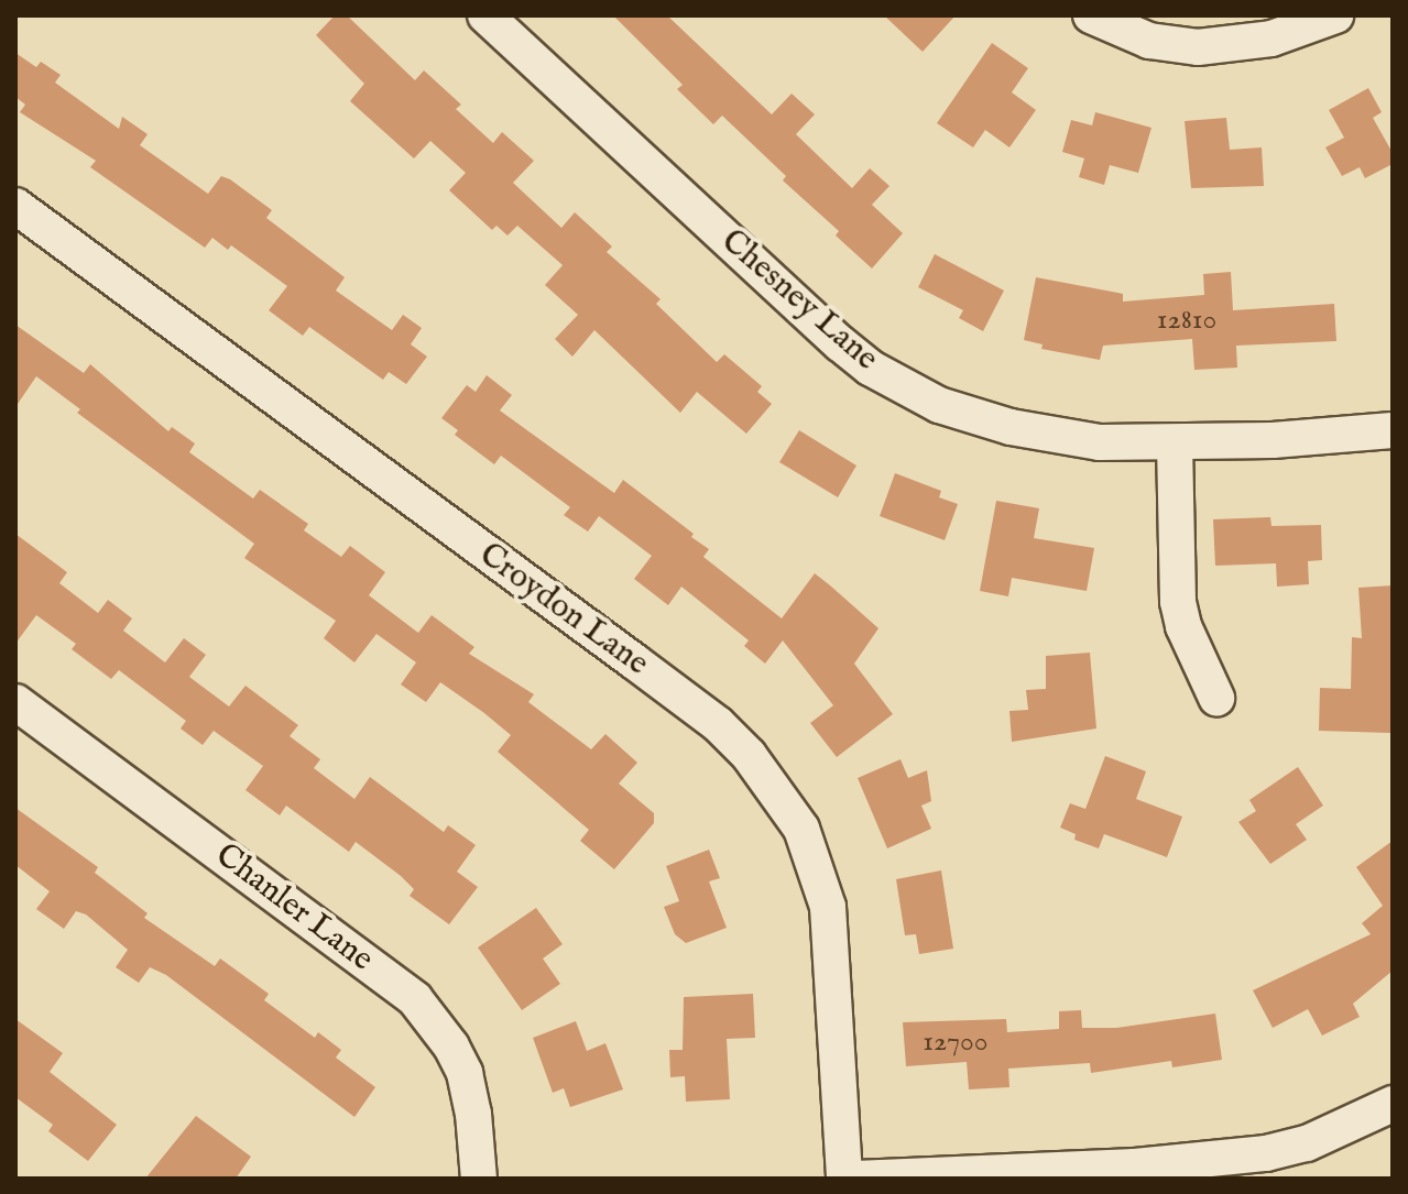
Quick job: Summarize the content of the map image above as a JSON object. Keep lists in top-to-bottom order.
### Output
{
  "streets": {
    "street": ["Chesney Lane", "Croydon Lane", "Chanler Lane"]
  },
  "house_numbers": ["12810", "12700"]
}
